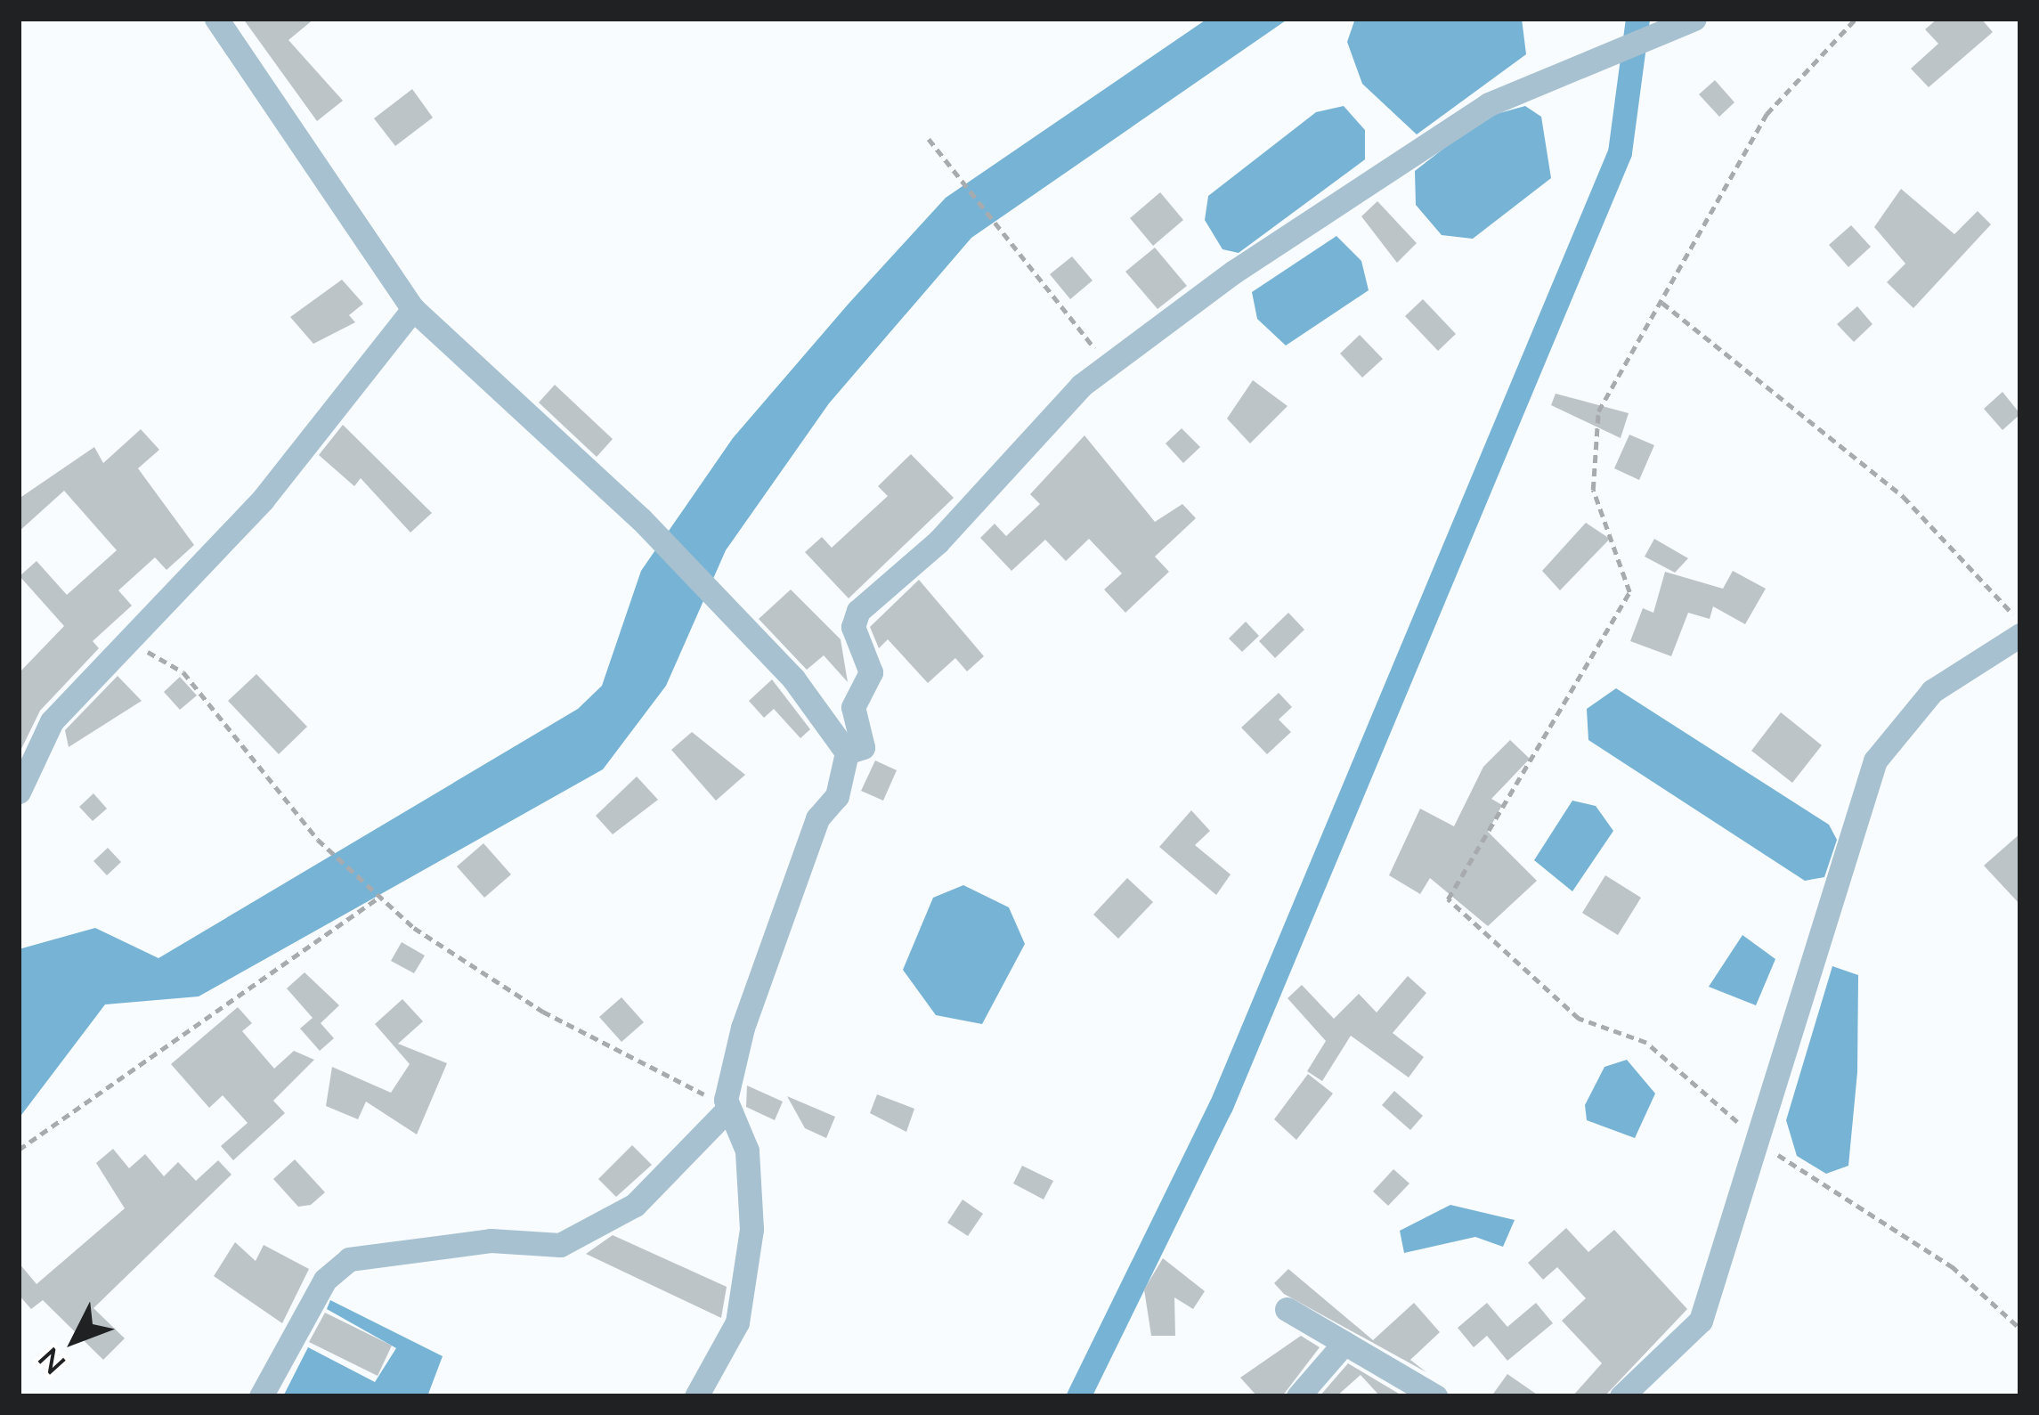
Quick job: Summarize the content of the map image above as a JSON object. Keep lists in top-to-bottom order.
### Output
{
  "north": "bottom left"
}
